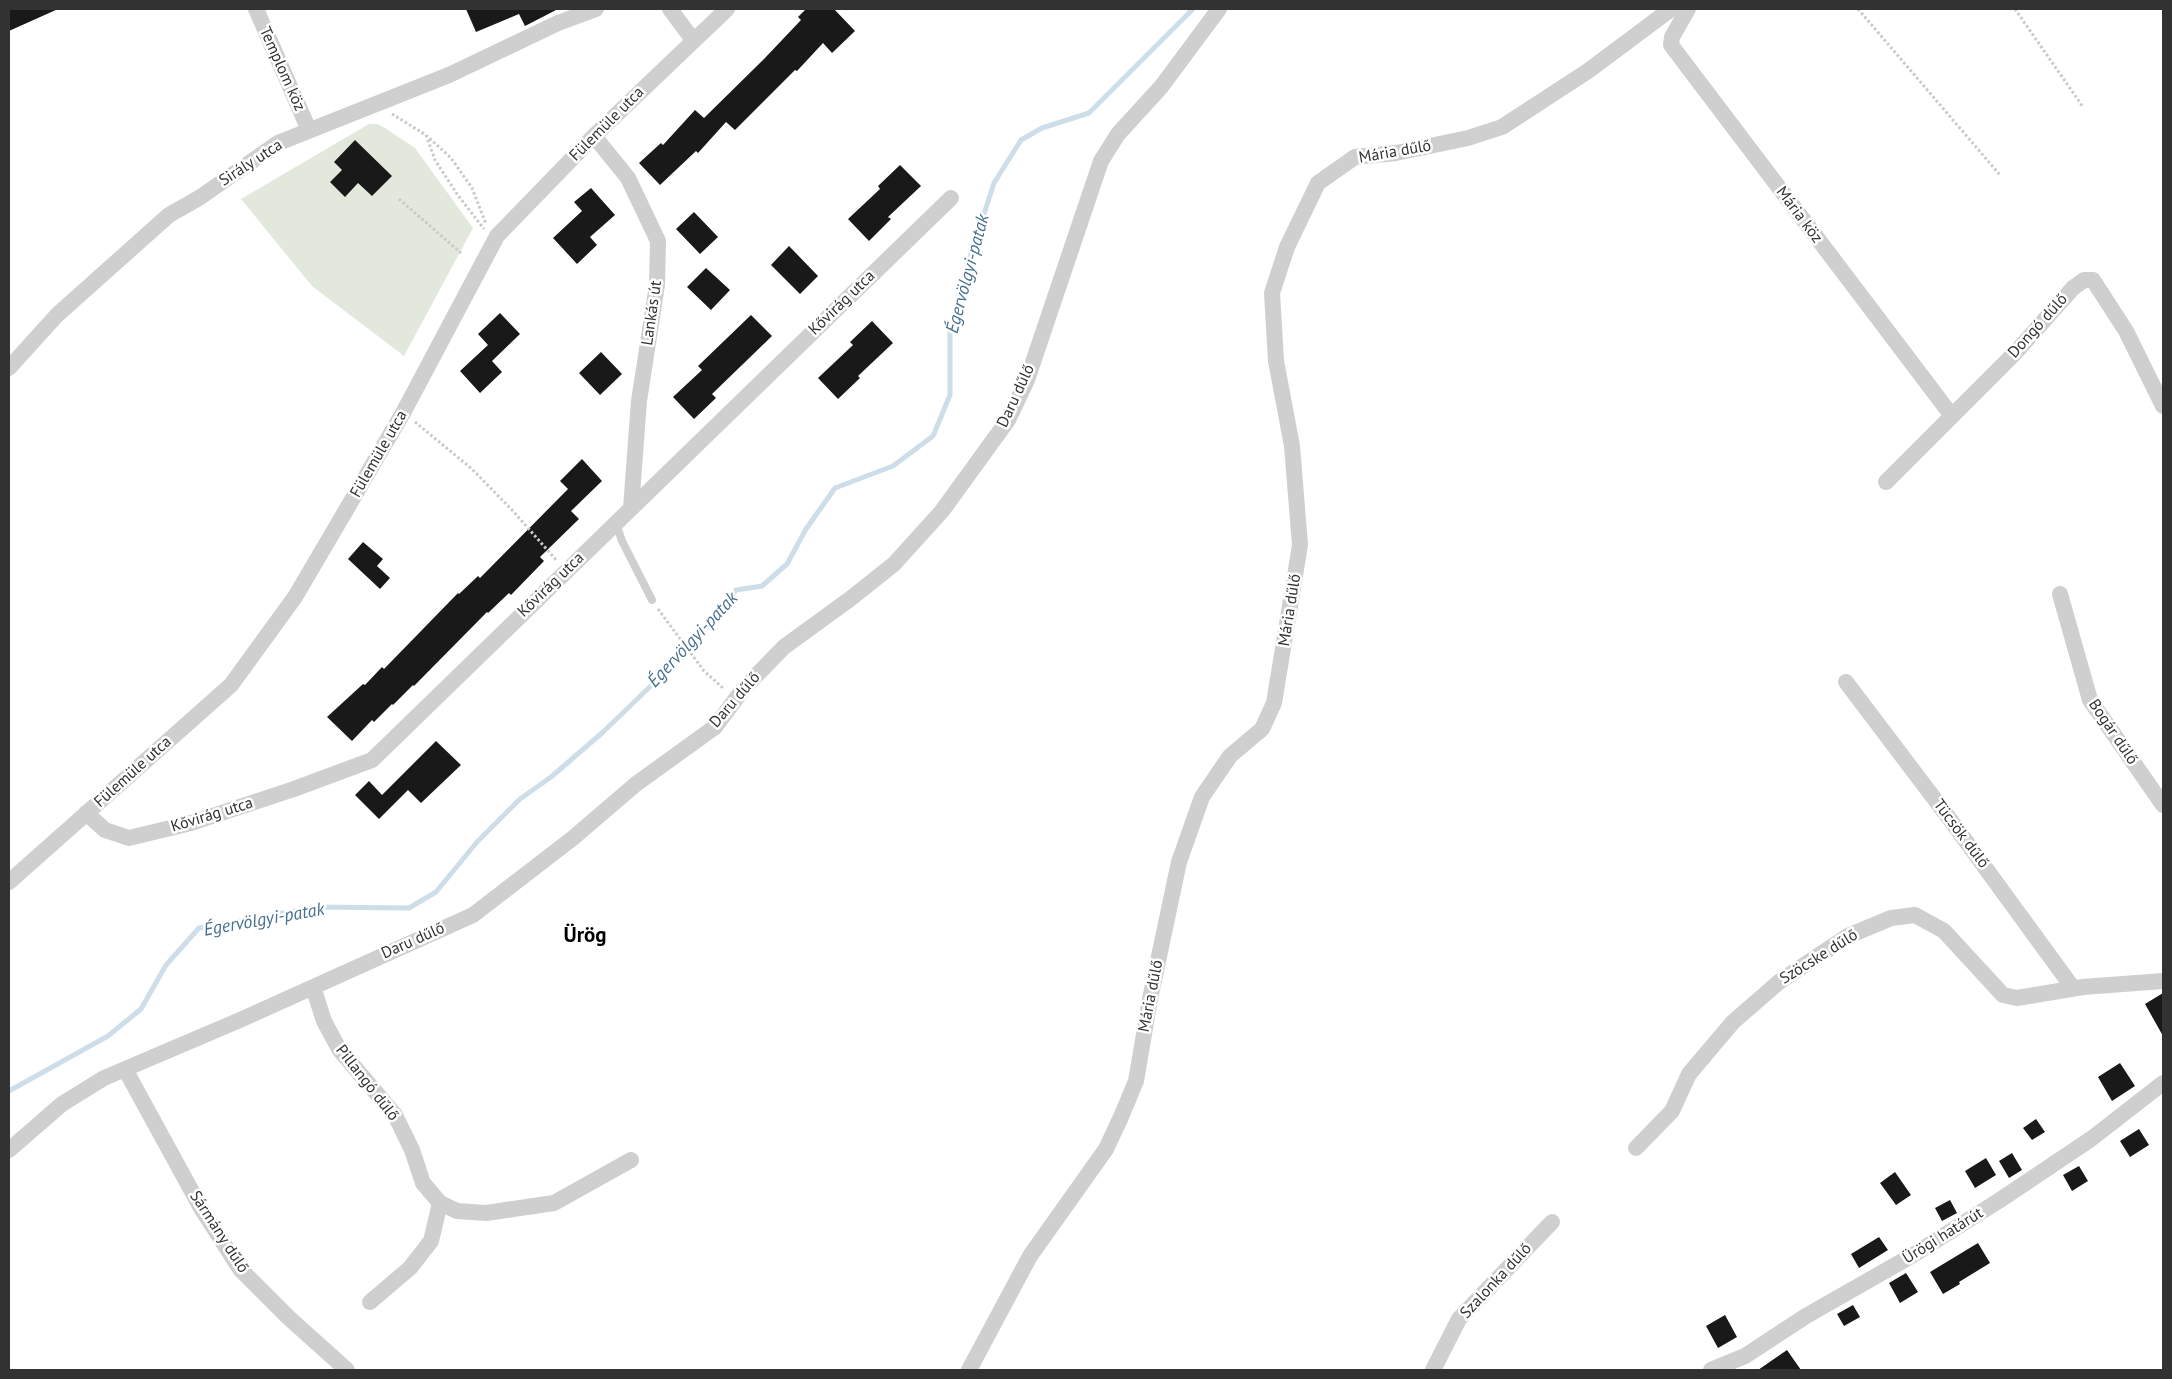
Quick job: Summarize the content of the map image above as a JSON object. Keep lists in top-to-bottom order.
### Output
{
  "streets": {
    "street": [
      "Templom köz",
      "Fülemüle utca",
      "Mária dűlő",
      "Sirály utca",
      "Mária köz",
      "Kővirág utca",
      "Lankás út",
      "Dongó dűlő",
      "Daru dűlő",
      "Bogár dűlő",
      "Tücsök dűlő",
      "Szöcske dűlő",
      "Pillangó dűlő",
      "Sármány dűlő",
      "Ürögi határút",
      "Szalonka dűlő"
    ]
  },
  "crossings": [
    ["Templom köz", "Sirály utca"],
    ["Fülemüle utca", "Kővirág utca"],
    ["Fülemüle utca", "Lankás út"],
    ["Mária köz", "Dongó dűlő"],
    ["Kővirág utca", "Lankás út"],
    ["Daru dűlő", "Pillangó dűlő"],
    ["Daru dűlő", "Sármány dűlő"],
    ["Tücsök dűlő", "Szöcske dűlő"]
  ],
  "districts": ["Ürög"],
  "water": ["Égervölgyi-patak"]
}
